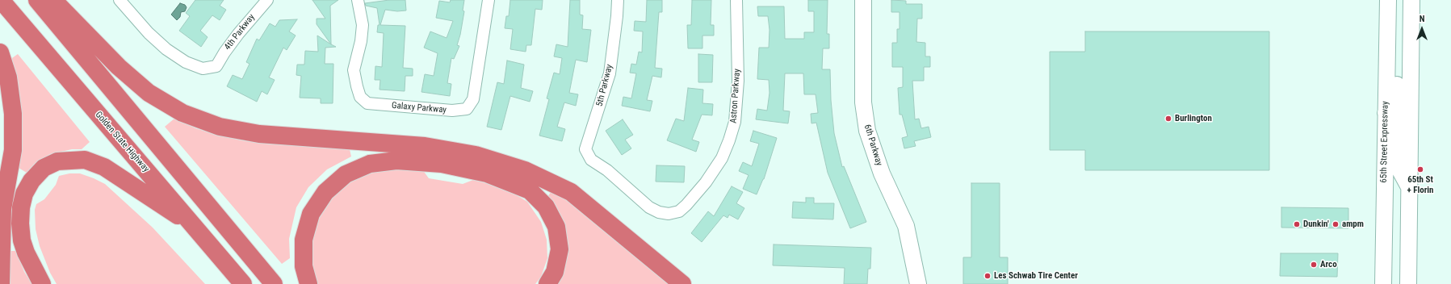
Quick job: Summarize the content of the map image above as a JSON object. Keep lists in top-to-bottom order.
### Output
{
  "streets": {
    "highway": ["Golden State Highway"],
    "main road": ["65th Street Expressway", "6th Parkway"],
    "street": [
      "4th Parkway",
      "5th Parkway",
      "Astron Parkway",
      "Galaxy Parkway"
    ]
  },
  "crossings": [
    ["5th Parkway", "Astron Parkway"]
  ],
  "places": [
    "Burlington",
    "65th St + Florin",
    "Dunkin'",
    "ampm",
    "Arco",
    "Les Schwab Tire Center"
  ],
  "north": "top"
}
